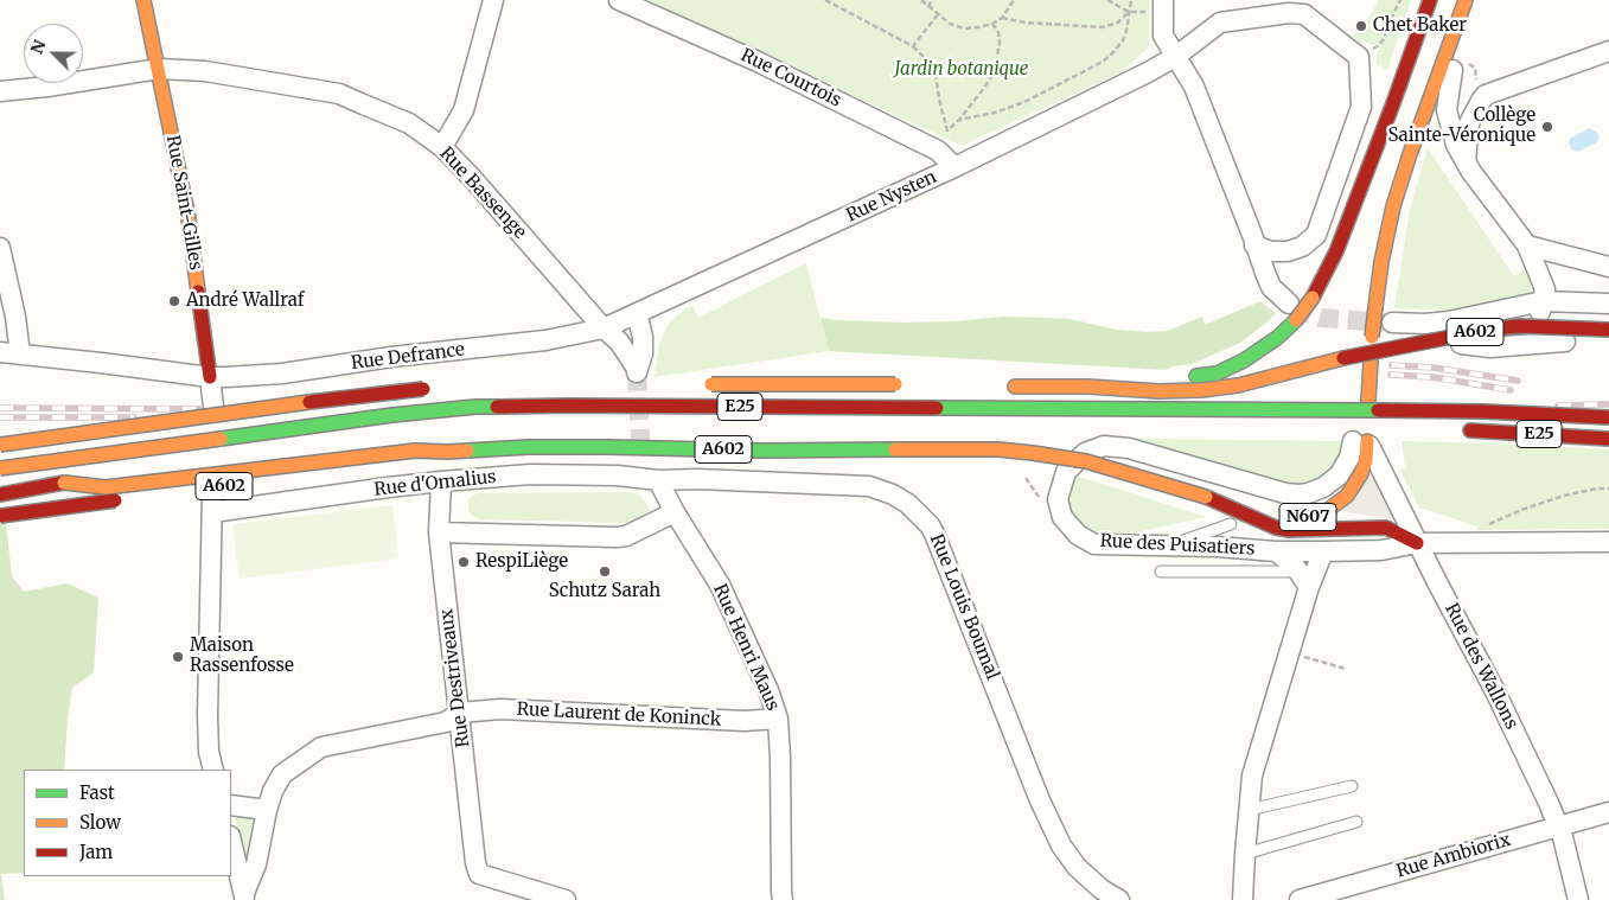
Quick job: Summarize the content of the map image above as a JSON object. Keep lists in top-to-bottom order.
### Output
{
  "streets": {
    "main road": [
      "Rue Saint-Gilles",
      "A602",
      "E25",
      "N607"
    ],
    "street": [
      "Rue Courtois",
      "Rue Bassenge",
      "Rue Nysten",
      "Rue Defrance",
      "Rue d'Omalius",
      "Rue des Puisatiers",
      "Rue Louis Boumal",
      "Rue Henri Maus",
      "Rue des Wallons",
      "Rue Destriveaux",
      "Rue Laurent de Koninck",
      "Rue Ambiorix"
    ]
  },
  "crossings": [
    ["Rue Courtois", "Rue Nysten"],
    ["Rue Bassenge", "Rue Nysten"],
    ["Rue Bassenge", "Rue Saint-Gilles"],
    ["Rue Bassenge", "Rue Defrance"],
    ["Rue Nysten", "Rue Defrance"],
    ["Rue Saint-Gilles", "Rue Defrance"],
    ["A602", "N607"],
    ["A602", "Rue des Puisatiers"],
    ["A602", "Rue des Wallons"],
    ["Rue d'Omalius", "Rue Louis Boumal"],
    ["Rue d'Omalius", "Rue Henri Maus"],
    ["Rue d'Omalius", "Rue Destriveaux"],
    ["N607", "Rue des Puisatiers"],
    ["N607", "Rue des Wallons"],
    ["Rue des Puisatiers", "Rue des Wallons"],
    ["Rue Louis Boumal", "Rue Henri Maus"],
    ["Rue Henri Maus", "Rue Laurent de Koninck"],
    ["Rue des Wallons", "Rue Ambiorix"],
    ["Rue Destriveaux", "Rue Laurent de Koninck"]
  ],
  "parks": ["Jardin botanique"],
  "places": [
    "Chet Baker",
    "Collège Sainte-Véronique",
    "André Wallraf",
    "RespiLiège",
    "Schutz Sarah",
    "Maison Rassenfosse"
  ],
  "legend": ["Fast", "Slow", "Jam"],
  "north": "top left"
}
